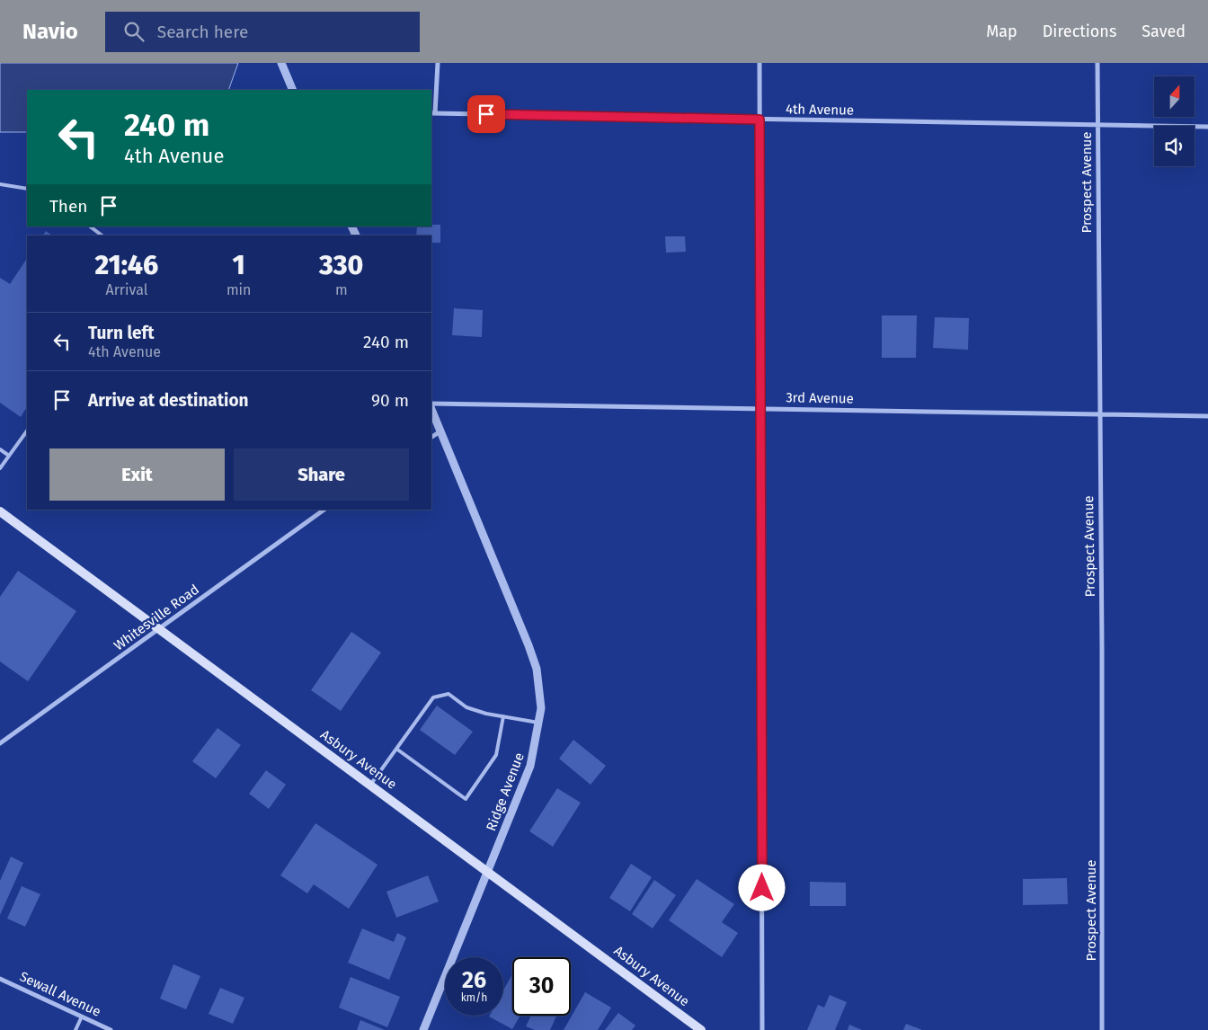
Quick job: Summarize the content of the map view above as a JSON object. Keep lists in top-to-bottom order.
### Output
{
  "streets": {
    "main road": ["Asbury Avenue"],
    "street": [
      "4th Avenue",
      "Prospect Avenue",
      "3rd Avenue",
      "Whitesville Road",
      "Ridge Avenue",
      "Sewall Avenue"
    ]
  },
  "crossings": [
    ["4th Avenue", "Prospect Avenue"],
    ["Prospect Avenue", "3rd Avenue"],
    ["Whitesville Road", "Asbury Avenue"],
    ["Asbury Avenue", "Ridge Avenue"]
  ],
  "north": "top",
  "page": {
    "header": "Navio",
    "search": "Search here",
    "nav": ["Map", "Directions", "Saved"],
    "turn": ["240 m", "4th Avenue"],
    "then": "Then",
    "eta": [
      "21:46",
      "Arrival",
      "1",
      "min",
      "330",
      "m"
    ],
    "list": [
      {
        "name": "Turn left",
        "note": "4th Avenue",
        "value": "240 m"
      },
      {
        "name": "Arrive at destination",
        "value": "90 m"
      }
    ],
    "buttons": ["Exit", "Share"],
    "speed": "26 km/h",
    "limit": "30"
  }
}
